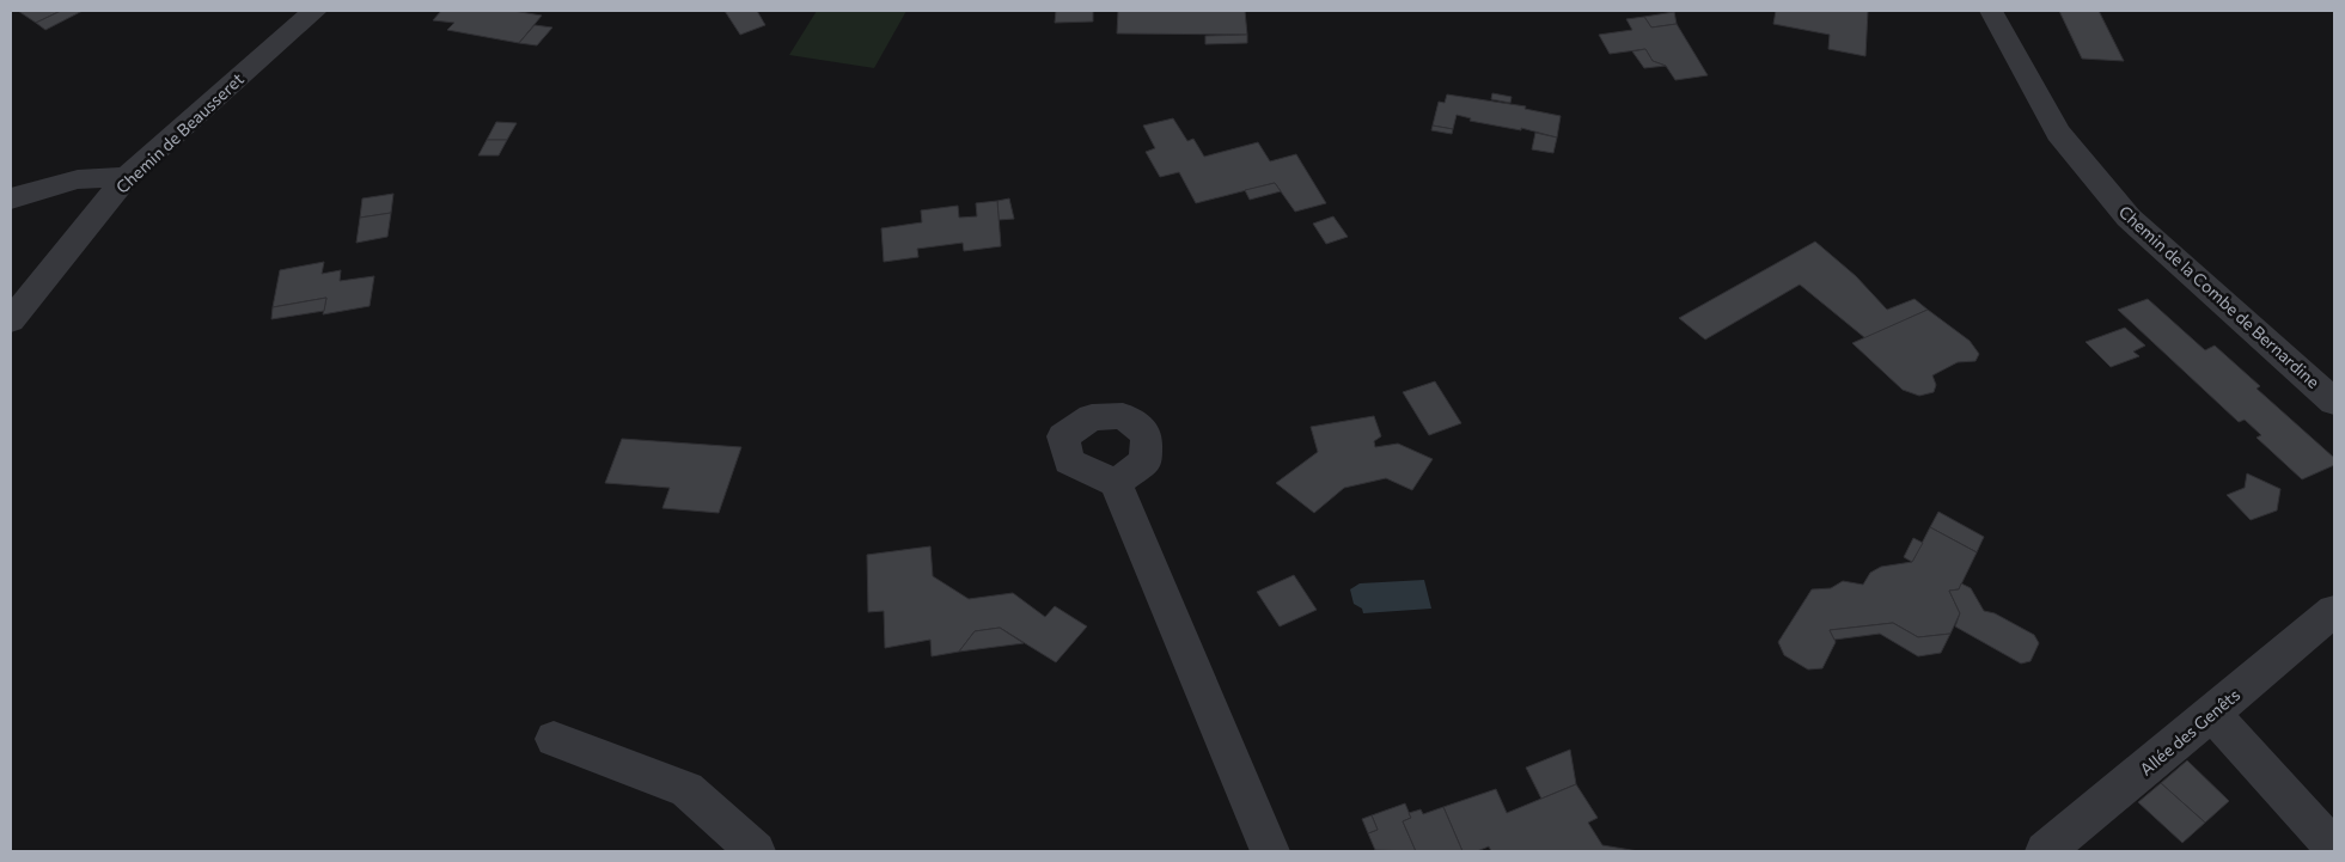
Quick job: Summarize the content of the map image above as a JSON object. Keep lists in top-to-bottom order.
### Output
{
  "streets": {
    "street": ["Chemin de Beausseret", "Chemin de la Combe de Bernardine", "Allée des Genêts"]
  }
}
